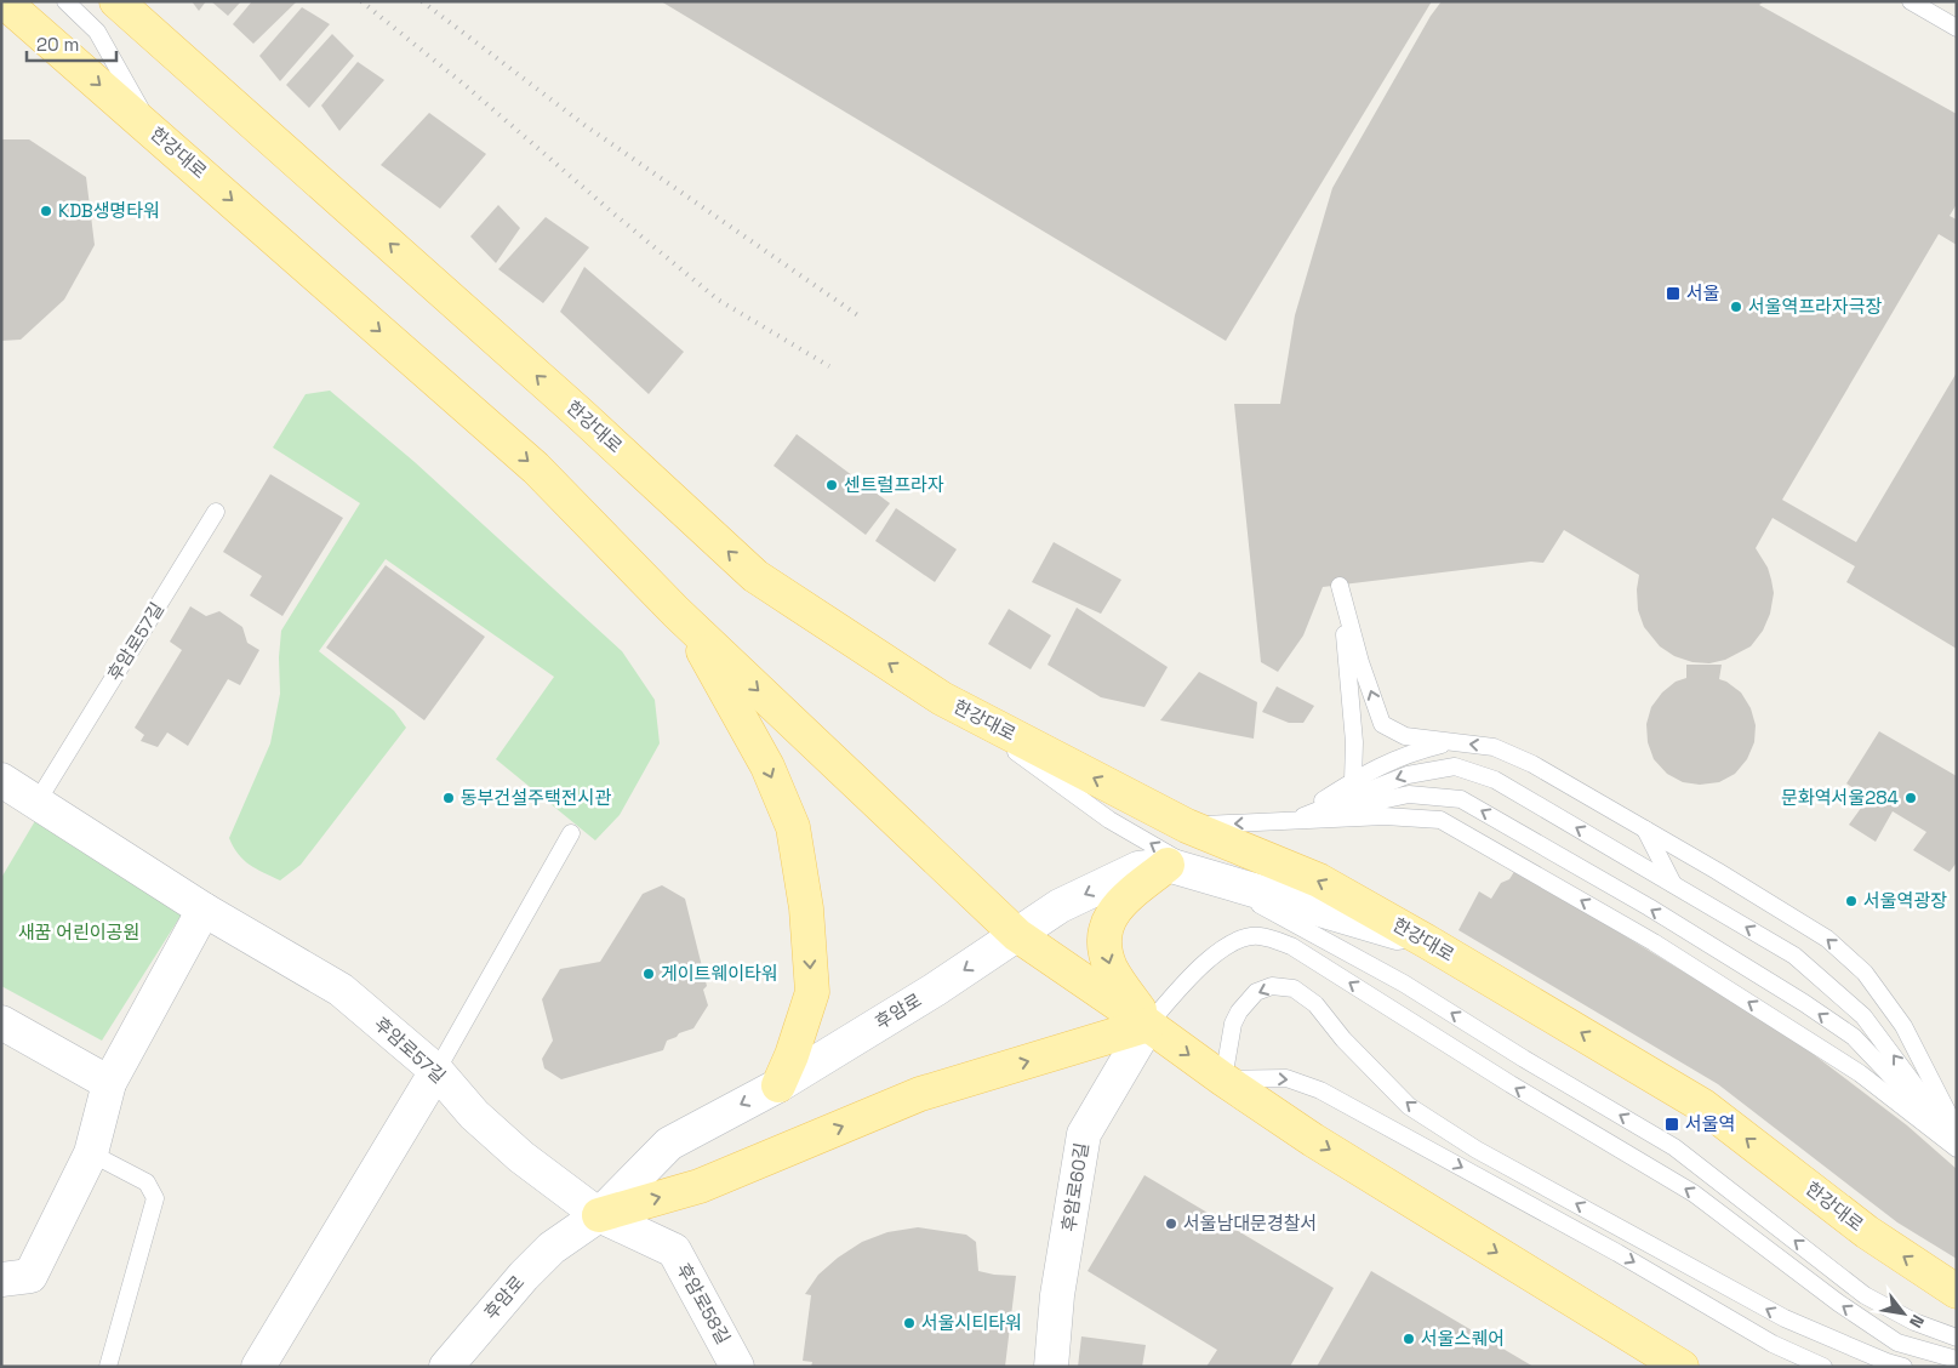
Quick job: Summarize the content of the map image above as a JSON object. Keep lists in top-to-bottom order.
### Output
{
  "streets": {
    "main road": ["한강대로"],
    "street": [
      "후암로57길",
      "후암로",
      "후암로60길",
      "후암로58길"
    ]
  },
  "crossings": [
    ["한강대로", "후암로"],
    ["한강대로", "후암로60길"],
    ["후암로57길", "후암로"],
    ["후암로57길", "후암로58길"],
    ["후암로", "후암로58길"]
  ],
  "one_way": ["후암로"],
  "parks": ["새꿈 어린이공원"],
  "places": {
    "other": [
      "KDB생명타워",
      "서울역프라자극장",
      "센트럴프라자",
      "동부건설주택전시관",
      "문화역서울284",
      "서울역광장",
      "게이트웨이타워",
      "서울남대문경찰서",
      "서울시티타워",
      "서울스퀘어"
    ],
    "transit": ["서울", "서울역"]
  },
  "scale_bar": "20 m",
  "north": "bottom right"
}
